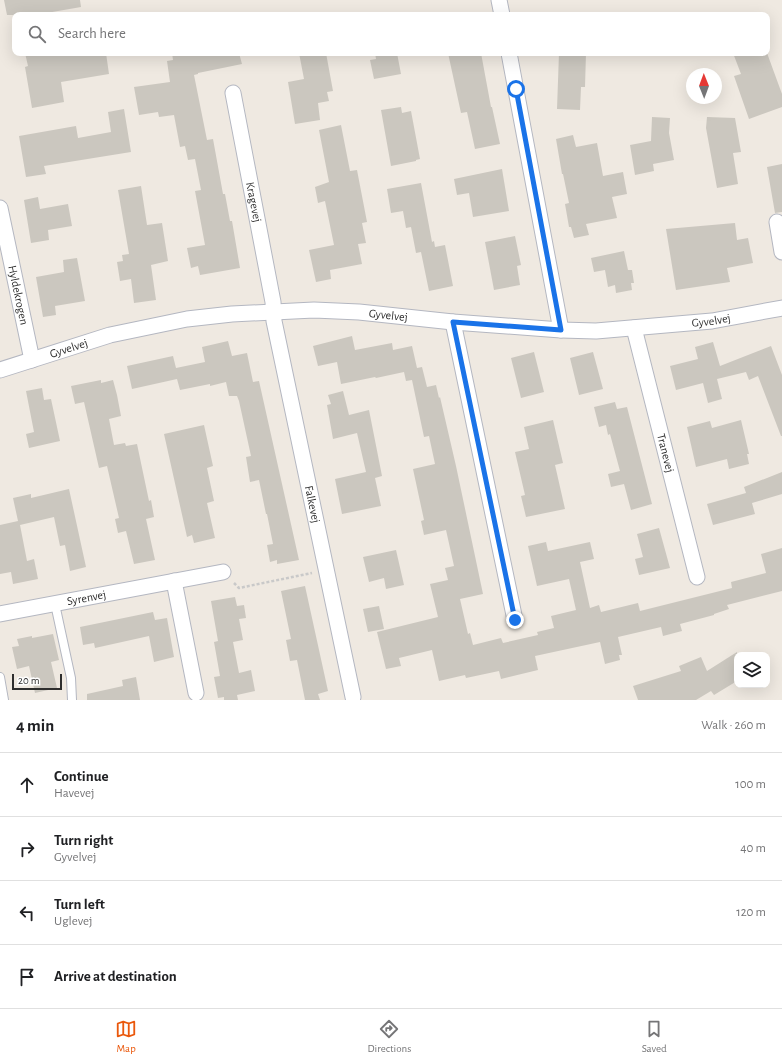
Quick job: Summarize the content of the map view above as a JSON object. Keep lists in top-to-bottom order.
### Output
{
  "streets": {
    "street": [
      "Kragevej",
      "Hyldekrogen",
      "Gyvelvej",
      "Tranevej",
      "Falkevej",
      "Syrenvej"
    ]
  },
  "crossings": [
    ["Kragevej", "Gyvelvej"],
    ["Kragevej", "Falkevej"],
    ["Hyldekrogen", "Gyvelvej"],
    ["Gyvelvej", "Tranevej"],
    ["Gyvelvej", "Falkevej"]
  ],
  "scale_bar": "20 m",
  "north": "top",
  "page": {
    "search": "Search here",
    "scale": "20 m",
    "heading": ["4 min", "Walk · 260 m"],
    "list": [
      ["Continue", "Havevej", "100 m"],
      ["Turn right", "Gyvelvej", "40 m"],
      ["Turn left", "Uglevej", "120 m"],
      "Arrive at destination"
    ],
    "nav": ["Map", "Directions", "Saved"]
  }
}
